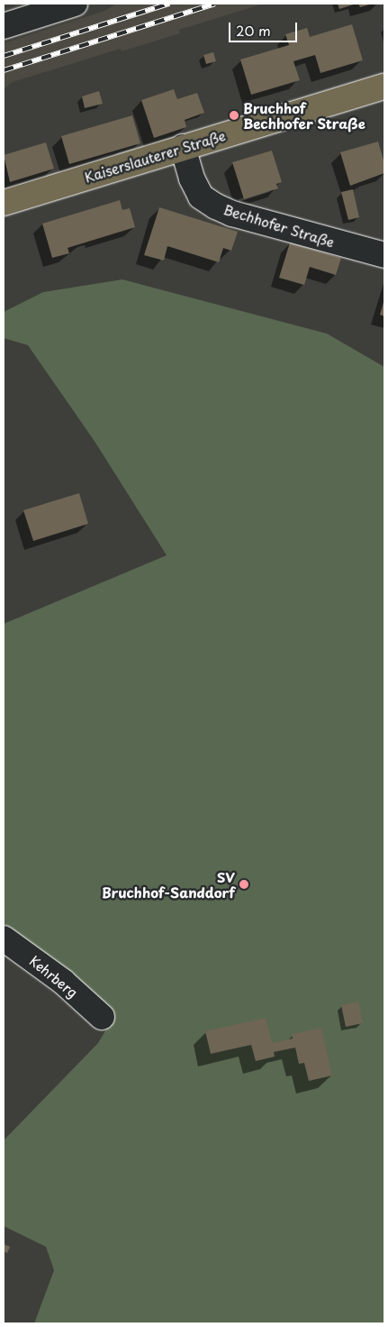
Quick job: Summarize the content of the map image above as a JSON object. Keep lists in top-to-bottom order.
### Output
{
  "streets": {
    "main road": ["Kaiserslauterer Straße"],
    "street": ["Bechhofer Straße", "Kehrberg"]
  },
  "crossings": [
    ["Kaiserslauterer Straße", "Bechhofer Straße"]
  ],
  "places": ["Bruchhof Bechhofer Straße", "SV Bruchhof-Sanddorf"],
  "scale_bar": "20 m"
}
